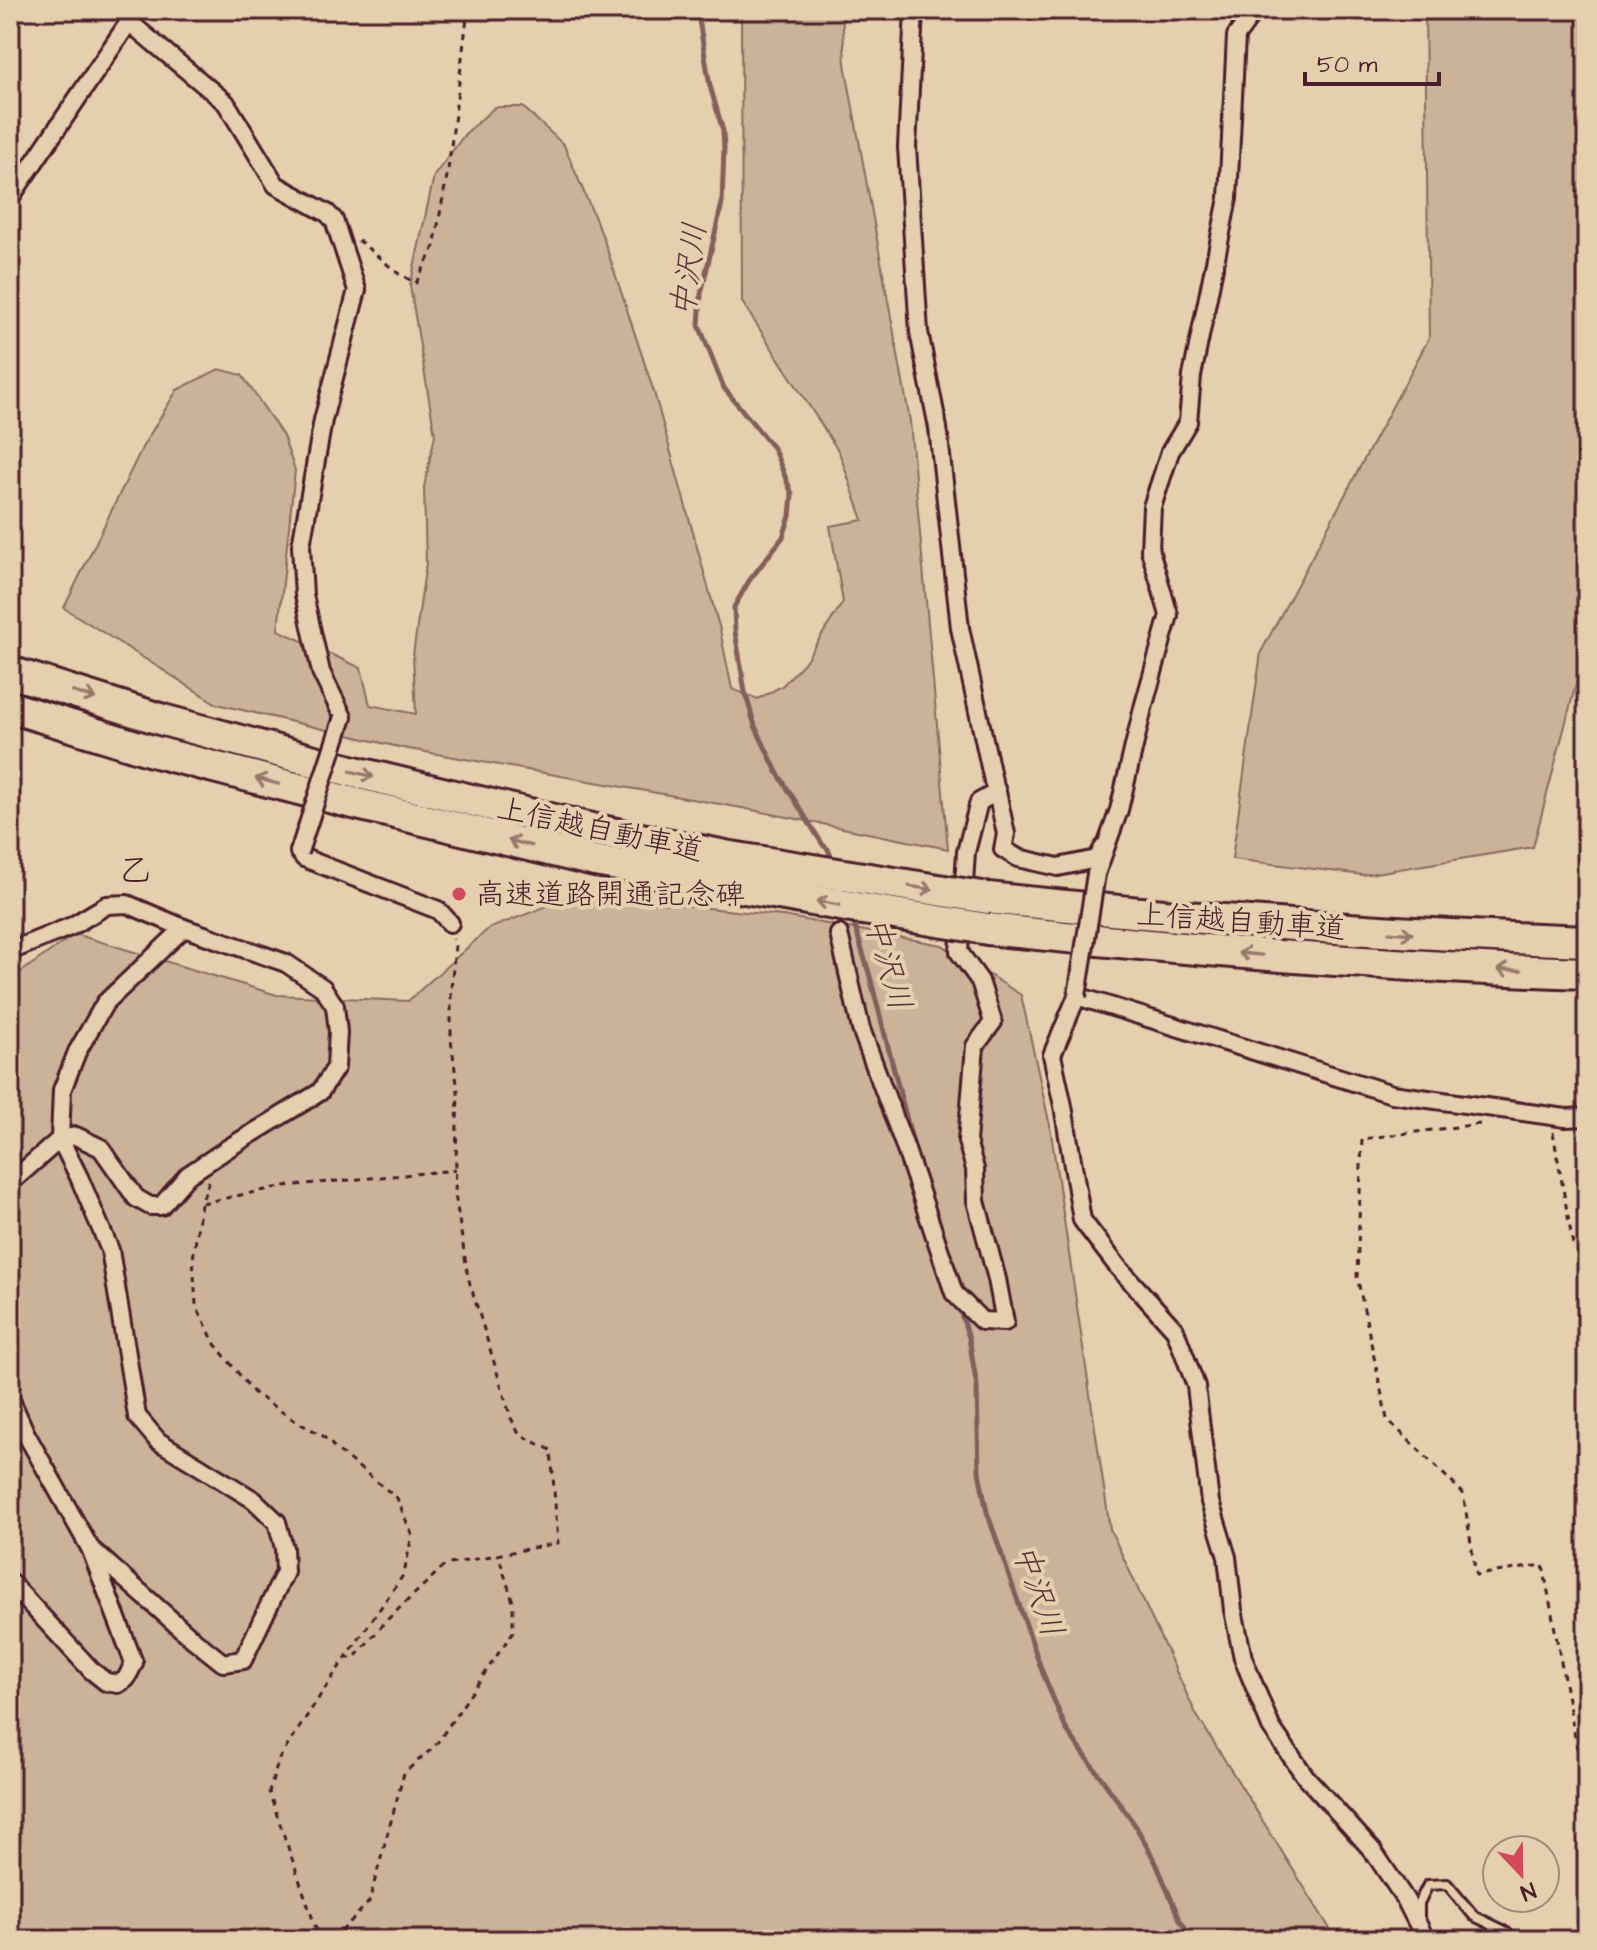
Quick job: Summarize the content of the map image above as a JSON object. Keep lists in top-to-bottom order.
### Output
{
  "streets": {
    "highway": ["上信越自動車道"]
  },
  "districts": ["乙"],
  "water": ["中沢川"],
  "places": ["高速道路開通記念碑"],
  "scale_bar": "50 m",
  "north": "bottom"
}
